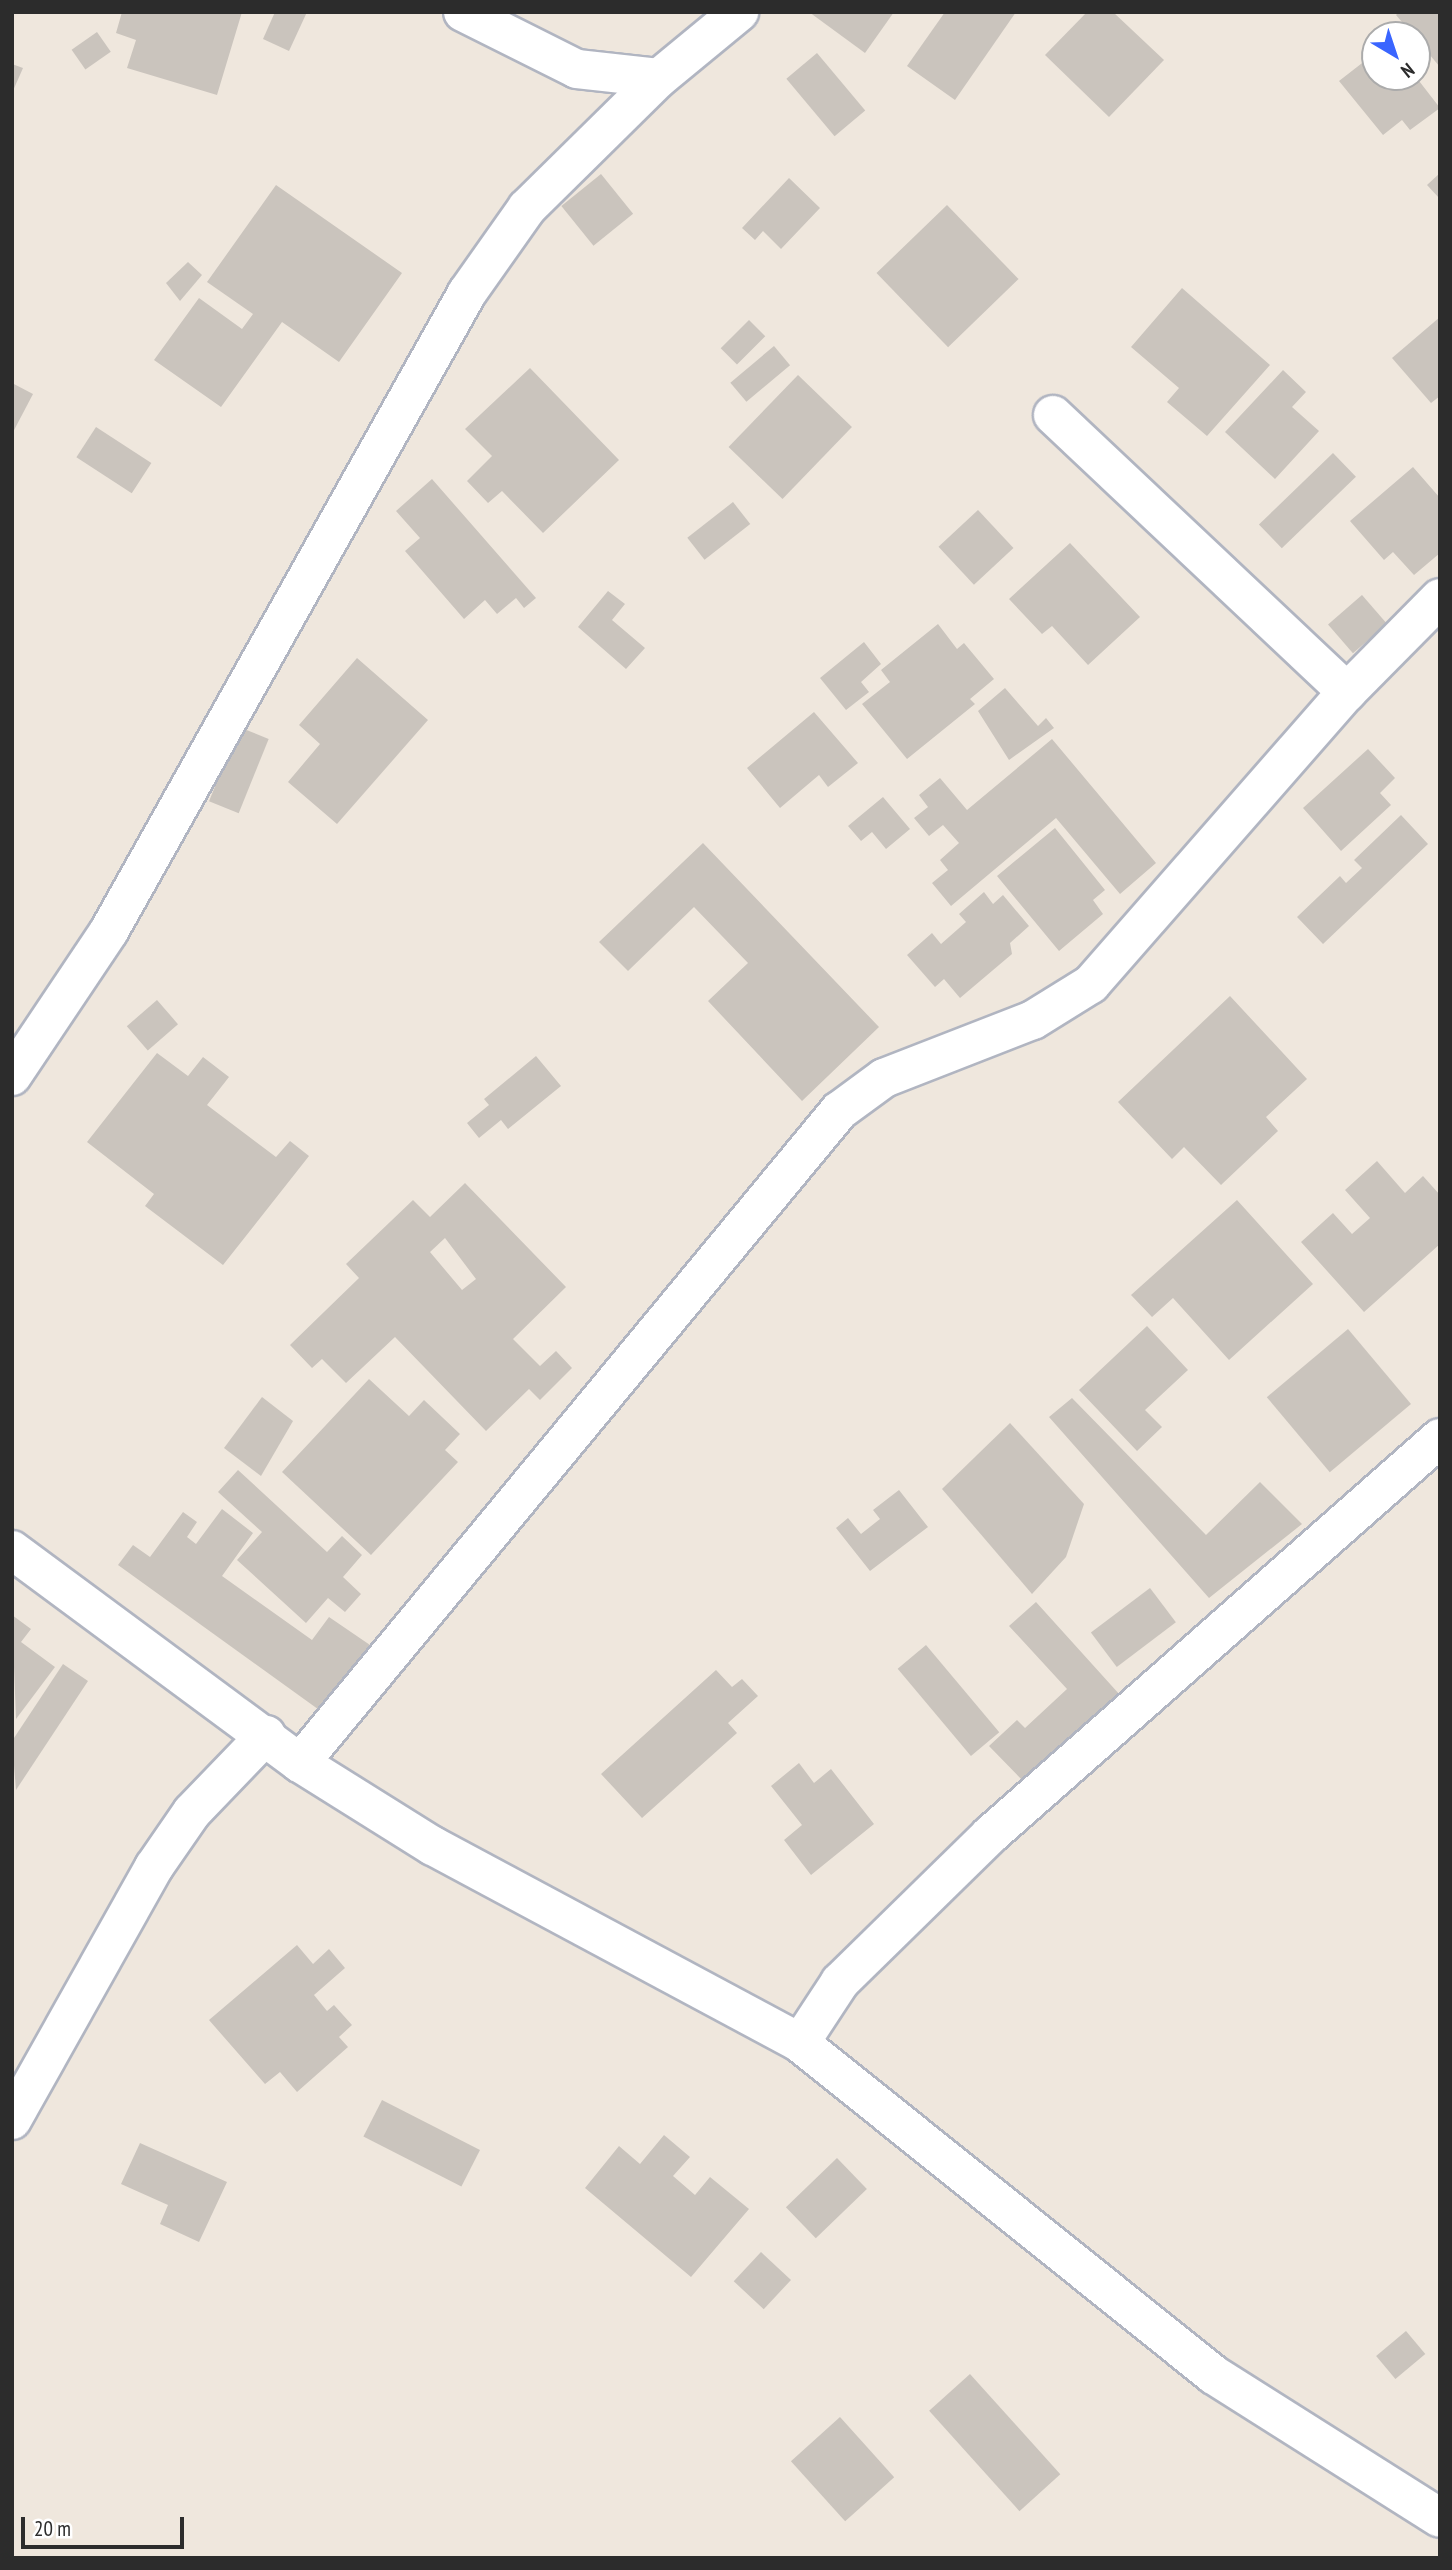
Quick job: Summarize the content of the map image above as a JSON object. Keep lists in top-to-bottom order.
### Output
{
  "scale_bar": "20 m",
  "north": "bottom right"
}
